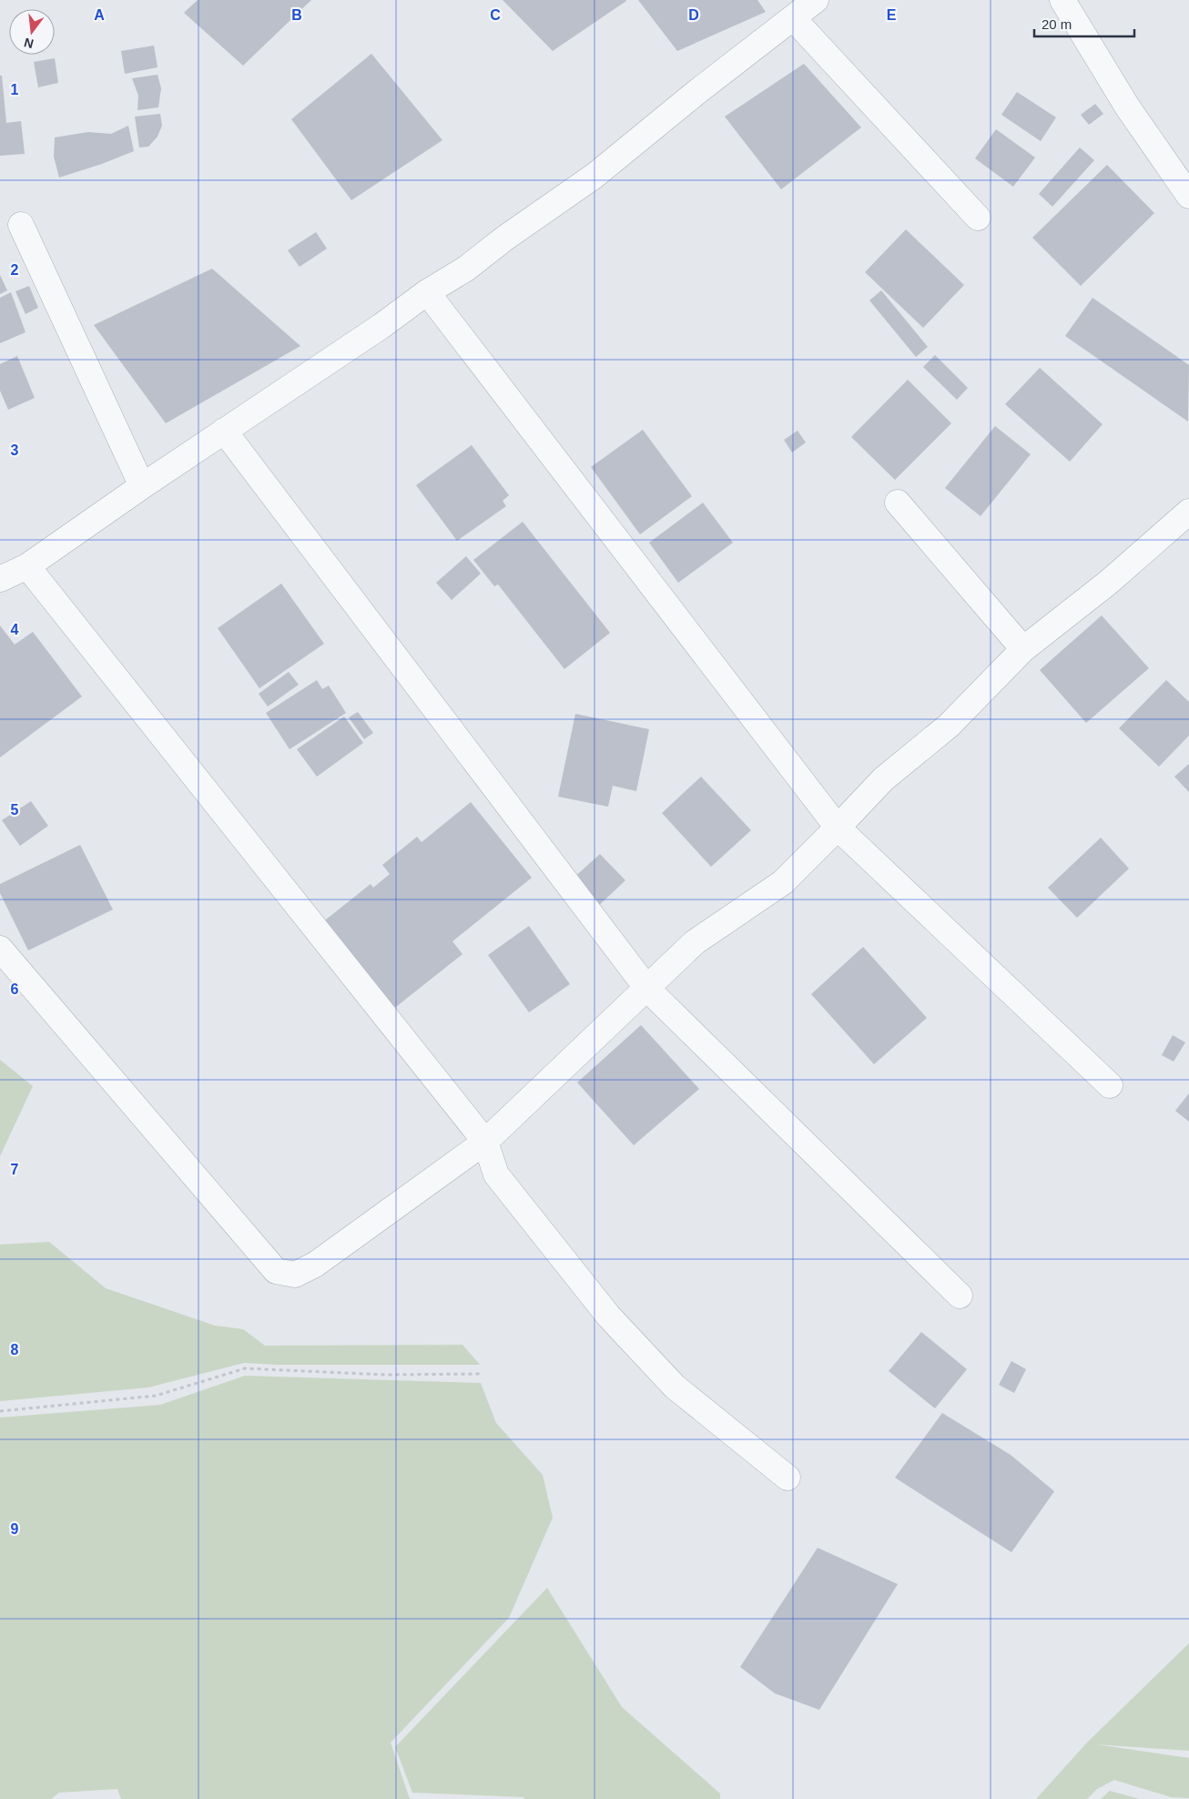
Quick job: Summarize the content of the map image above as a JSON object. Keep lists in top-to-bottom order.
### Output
{
  "scale_bar": "20 m",
  "north": "bottom",
  "grid": {
    "columns": [
      "A",
      "B",
      "C",
      "D",
      "E"
    ],
    "rows": [
      "1",
      "2",
      "3",
      "4",
      "5",
      "6",
      "7",
      "8",
      "9"
    ]
  }
}
